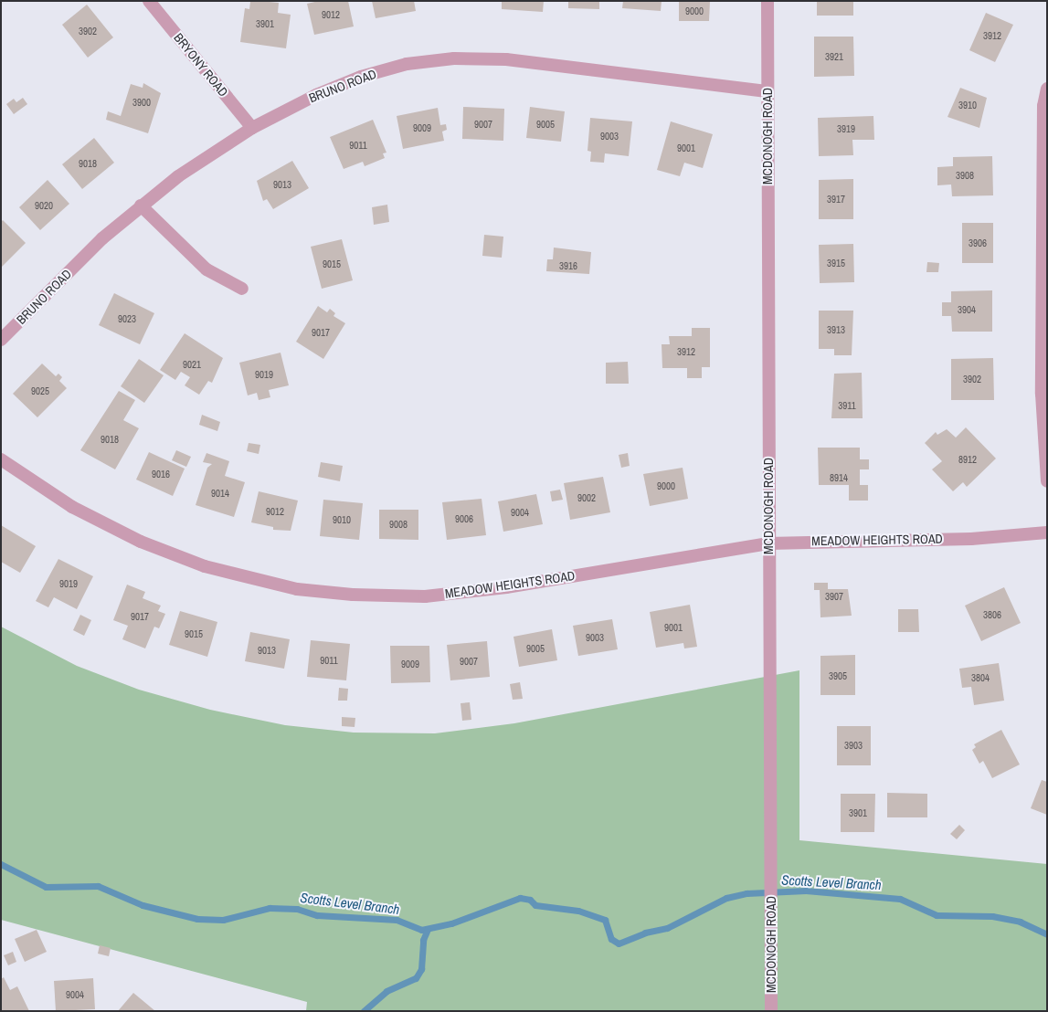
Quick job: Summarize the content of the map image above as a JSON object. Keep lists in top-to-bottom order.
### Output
{
  "streets": {
    "street": [
      "BRYONY ROAD",
      "BRUNO ROAD",
      "MCDONOGH ROAD",
      "MEADOW HEIGHTS ROAD"
    ]
  },
  "crossings": [
    ["BRYONY ROAD", "BRUNO ROAD"],
    ["BRUNO ROAD", "MCDONOGH ROAD"],
    ["MCDONOGH ROAD", "MEADOW HEIGHTS ROAD"]
  ],
  "water": ["Scotts Level Branch"],
  "house_numbers": [
    "9000",
    "9012",
    "3901",
    "3902",
    "3912",
    "3921",
    "3900",
    "3910",
    "9007",
    "9005",
    "9009",
    "3919",
    "9003",
    "9011",
    "9001",
    "9018",
    "3908",
    "9013",
    "3917",
    "9020",
    "3906",
    "3915",
    "9015",
    "3916",
    "3904",
    "9023",
    "3913",
    "9017",
    "3912",
    "9021",
    "9019",
    "3902",
    "9025",
    "3911",
    "9018",
    "8912",
    "9016",
    "8914",
    "9000",
    "9014",
    "9002",
    "9012",
    "9004",
    "9006",
    "9010",
    "9008",
    "9019",
    "3907",
    "3806",
    "9017",
    "9001",
    "9015",
    "9003",
    "9005",
    "9013",
    "9011",
    "9007",
    "9009",
    "3905",
    "3804",
    "3903",
    "3901",
    "9004"
  ]
}
